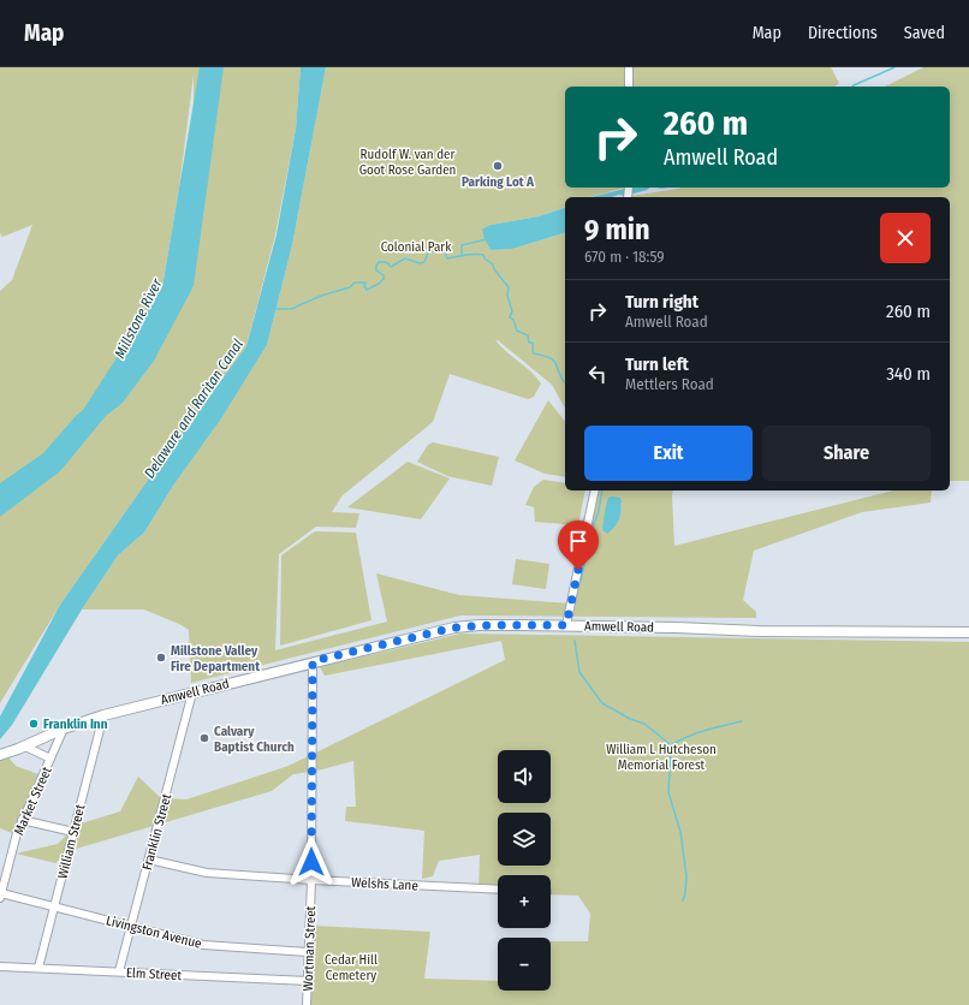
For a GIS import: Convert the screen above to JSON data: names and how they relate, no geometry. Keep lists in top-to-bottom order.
{
  "streets": {
    "main road": ["Amwell Road"],
    "street": [
      "Market Street",
      "Franklin Street",
      "William Street",
      "Welshs Lane",
      "Livingston Avenue",
      "Wortman Street",
      "Elm Street"
    ]
  },
  "crossings": [
    ["Amwell Road", "Market Street"],
    ["Amwell Road", "Franklin Street"],
    ["Amwell Road", "William Street"],
    ["Amwell Road", "Wortman Street"],
    ["Market Street", "Livingston Avenue"],
    ["Franklin Street", "Welshs Lane"],
    ["Franklin Street", "Livingston Avenue"],
    ["Franklin Street", "Elm Street"],
    ["William Street", "Livingston Avenue"],
    ["William Street", "Elm Street"],
    ["Welshs Lane", "Wortman Street"],
    ["Livingston Avenue", "Wortman Street"],
    ["Wortman Street", "Elm Street"]
  ],
  "water": ["Millstone River", "Delaware and Raritan Canal"],
  "parks": [
    "Rudolf W. van der Goot Rose Garden",
    "Colonial Park",
    "William L Hutcheson Memorial Forest",
    "Cedar Hill Cemetery"
  ],
  "places": [
    "Parking Lot A",
    "Millstone Valley Fire Department",
    "Franklin Inn",
    "Calvary Baptist Church"
  ],
  "page": {
    "header": "Map",
    "nav": ["Map", "Directions", "Saved"],
    "turn": ["260 m", "Amwell Road"],
    "heading": ["9 min", "670 m · 18:59"],
    "list": [
      {
        "name": "Turn right",
        "note": "Amwell Road",
        "value": "260 m"
      },
      {
        "name": "Turn left",
        "note": "Mettlers Road",
        "value": "340 m"
      }
    ],
    "buttons": ["Exit", "Share"],
    "map_buttons": ["+", "−"]
  }
}
